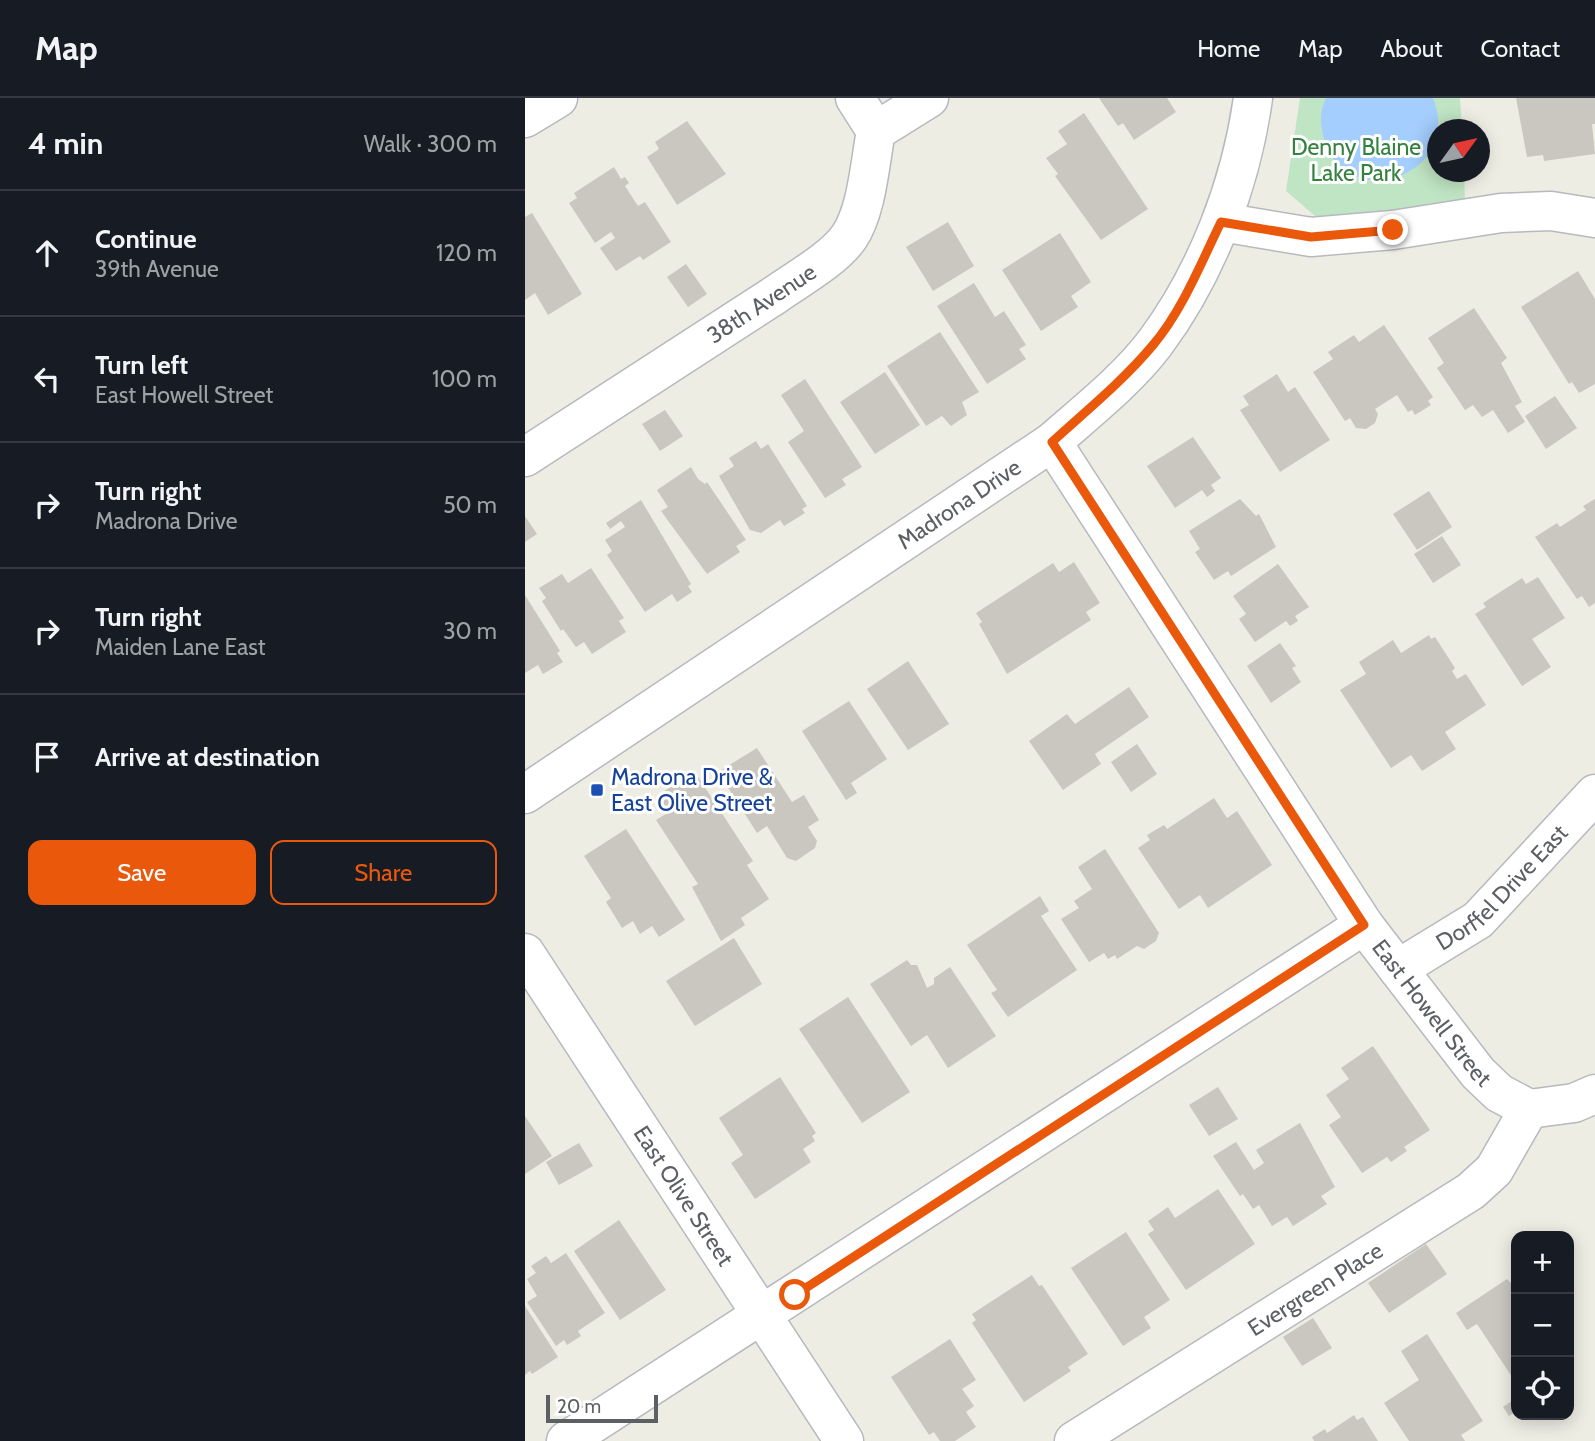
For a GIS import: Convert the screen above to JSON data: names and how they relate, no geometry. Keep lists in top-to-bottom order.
{
  "streets": {
    "street": [
      "38th Avenue",
      "Madrona Drive",
      "Dorffel Drive East",
      "East Howell Street",
      "East Olive Street",
      "Evergreen Place"
    ]
  },
  "crossings": [
    ["Madrona Drive", "East Howell Street"],
    ["Dorffel Drive East", "East Howell Street"],
    ["East Howell Street", "Evergreen Place"]
  ],
  "parks": ["Denny Blaine Lake Park"],
  "places": {
    "transit": ["Madrona Drive & East Olive Street"]
  },
  "scale_bar": "20 m",
  "north": "top right",
  "page": {
    "header": "Map",
    "nav": [
      "Home",
      "Map",
      "About",
      "Contact"
    ],
    "heading": ["4 min", "Walk · 300 m"],
    "list": [
      ["Continue", "39th Avenue", "120 m"],
      ["Turn left", "East Howell Street", "100 m"],
      ["Turn right", "Madrona Drive", "50 m"],
      ["Turn right", "Maiden Lane East", "30 m"],
      "Arrive at destination"
    ],
    "buttons": ["Save", "Share"],
    "map_buttons": ["+", "−"],
    "scale": "20 m"
  }
}
